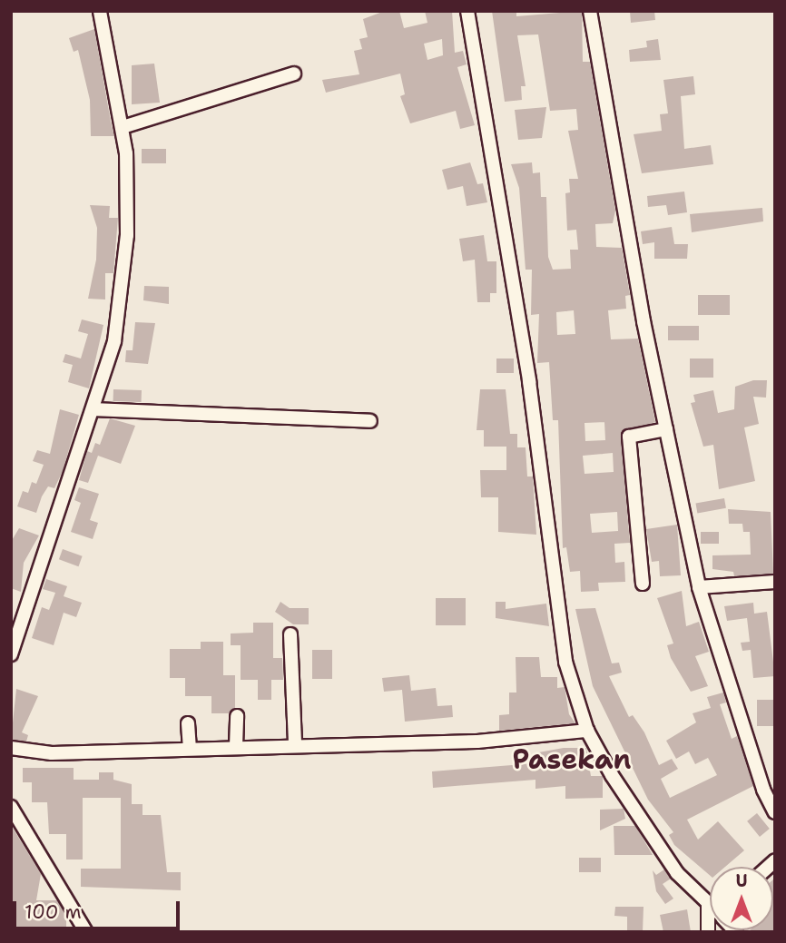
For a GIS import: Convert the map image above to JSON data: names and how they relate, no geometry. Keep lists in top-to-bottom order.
{
  "districts": ["Pasekan"],
  "scale_bar": "100 m",
  "north": "top"
}
